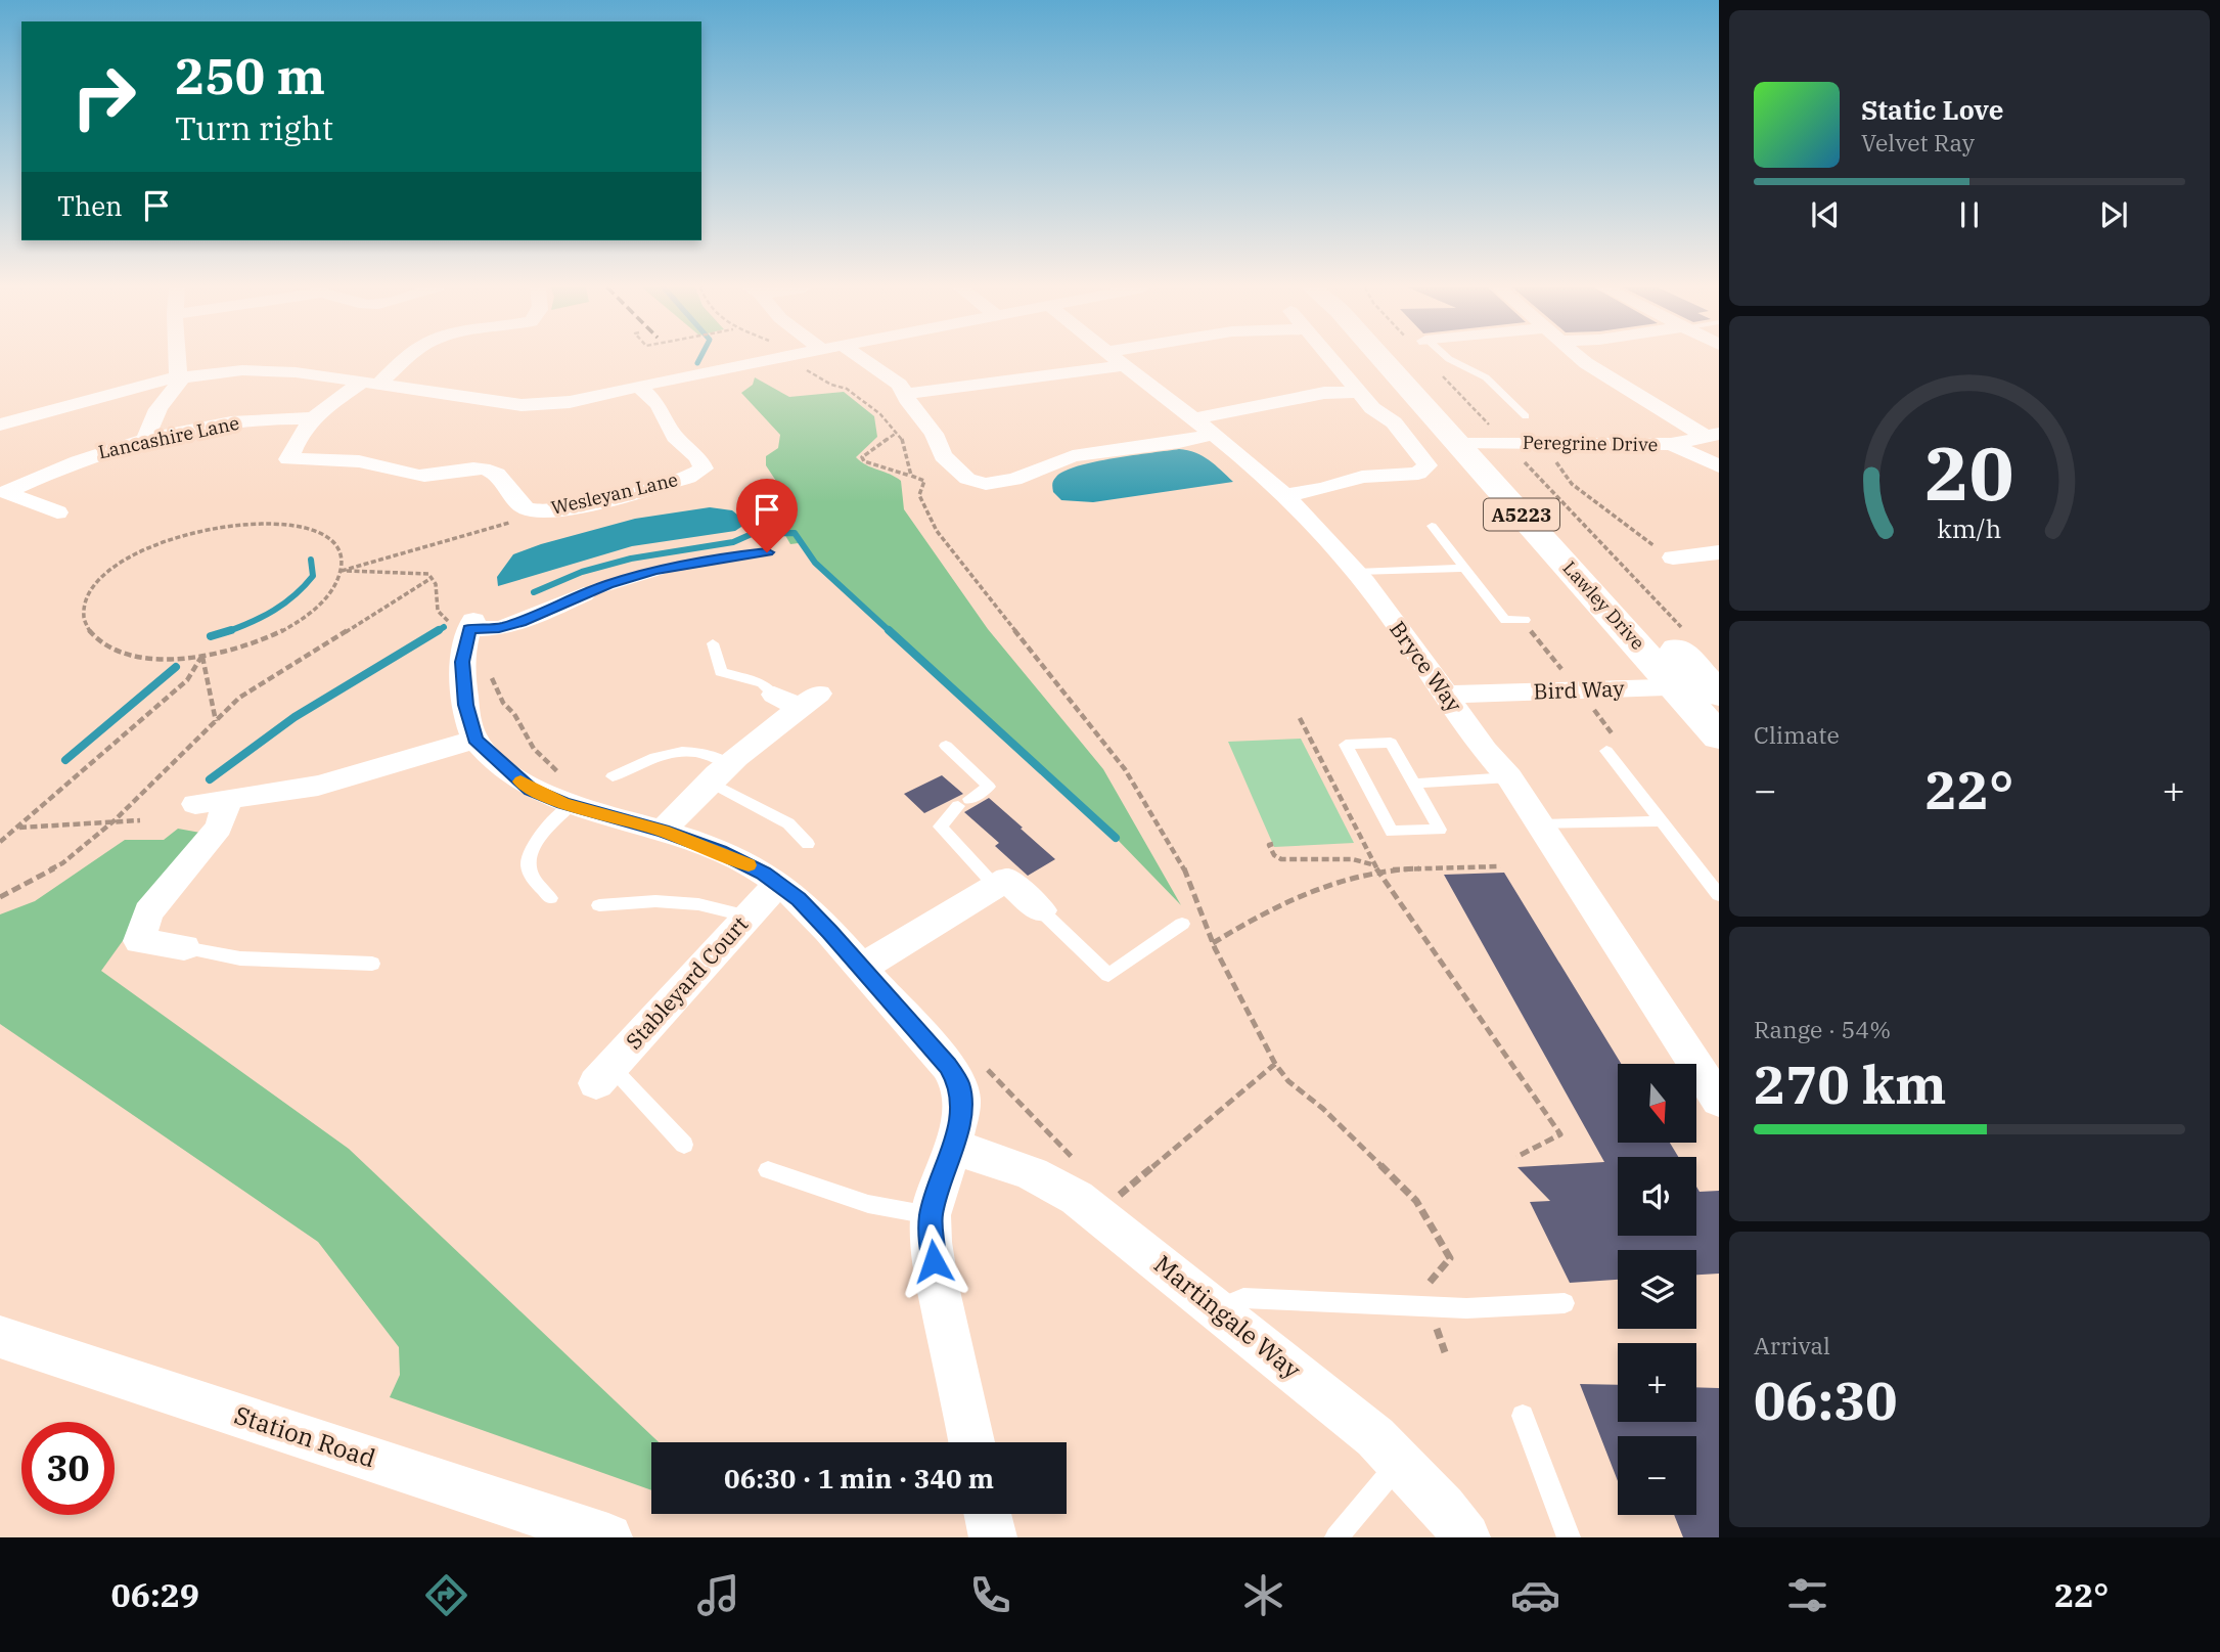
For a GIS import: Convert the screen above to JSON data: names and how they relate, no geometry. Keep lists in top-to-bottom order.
{
  "streets": {
    "main road": ["A5223", "Lawley Drive"],
    "street": [
      "Lancashire Lane",
      "Peregrine Drive",
      "Wesleyan Lane",
      "Bryce Way",
      "Bird Way",
      "Stableyard Court",
      "Martingale Way",
      "Station Road"
    ]
  },
  "crossings": [
    ["Lancashire Lane", "Wesleyan Lane"],
    ["Peregrine Drive", "Lawley Drive"],
    ["Lawley Drive", "Bird Way"],
    ["Bryce Way", "Bird Way"]
  ],
  "north": "bottom",
  "page": {
    "turn": ["250 m", "Turn right"],
    "song": ["Static Love", "Velvet Ray"],
    "then": "Then",
    "tile": [
      "Climate",
      ["Range · 54%", "270 km"],
      ["Arrival", "06:30"]
    ],
    "heat": ["−", "22°", "+"],
    "map_buttons": ["+", "−"],
    "limit": "30",
    "trip": "06:30 · 1 min · 340 m",
    "tabs": ["06:29", "22°"],
    "gauge": ["20", "km/h"]
  }
}
